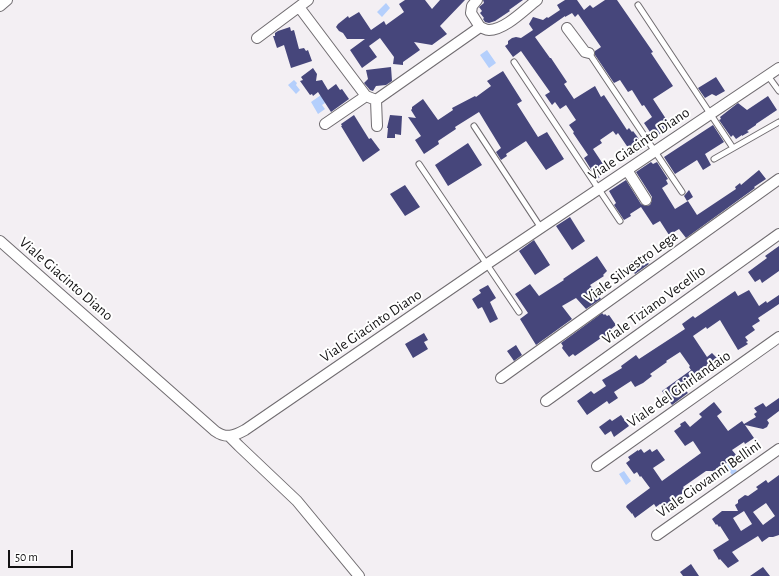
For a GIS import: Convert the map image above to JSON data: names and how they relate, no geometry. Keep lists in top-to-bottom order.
{
  "streets": {
    "street": [
      "Viale Giacinto Diano",
      "Viale Silvestro Lega",
      "Viale Tiziano Vecellio",
      "Viale del Ghirlandaio",
      "Viale Giovanni Bellini"
    ]
  },
  "scale_bar": "50 m"
}
